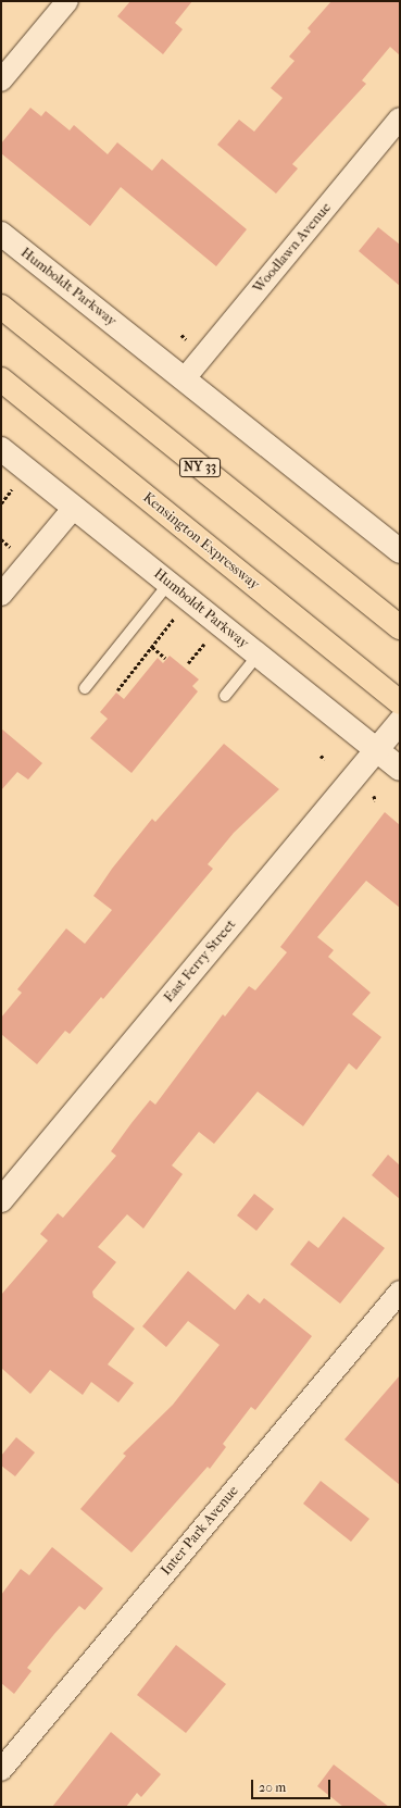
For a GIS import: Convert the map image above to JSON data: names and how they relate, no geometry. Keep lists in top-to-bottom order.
{
  "streets": {
    "highway": ["NY 33", "Kensington Expressway"],
    "street": [
      "Woodlawn Avenue",
      "Humboldt Parkway",
      "East Ferry Street",
      "Inter Park Avenue"
    ]
  },
  "crossings": [
    ["Woodlawn Avenue", "Humboldt Parkway"],
    ["Humboldt Parkway", "East Ferry Street"]
  ],
  "scale_bar": "20 m"
}
